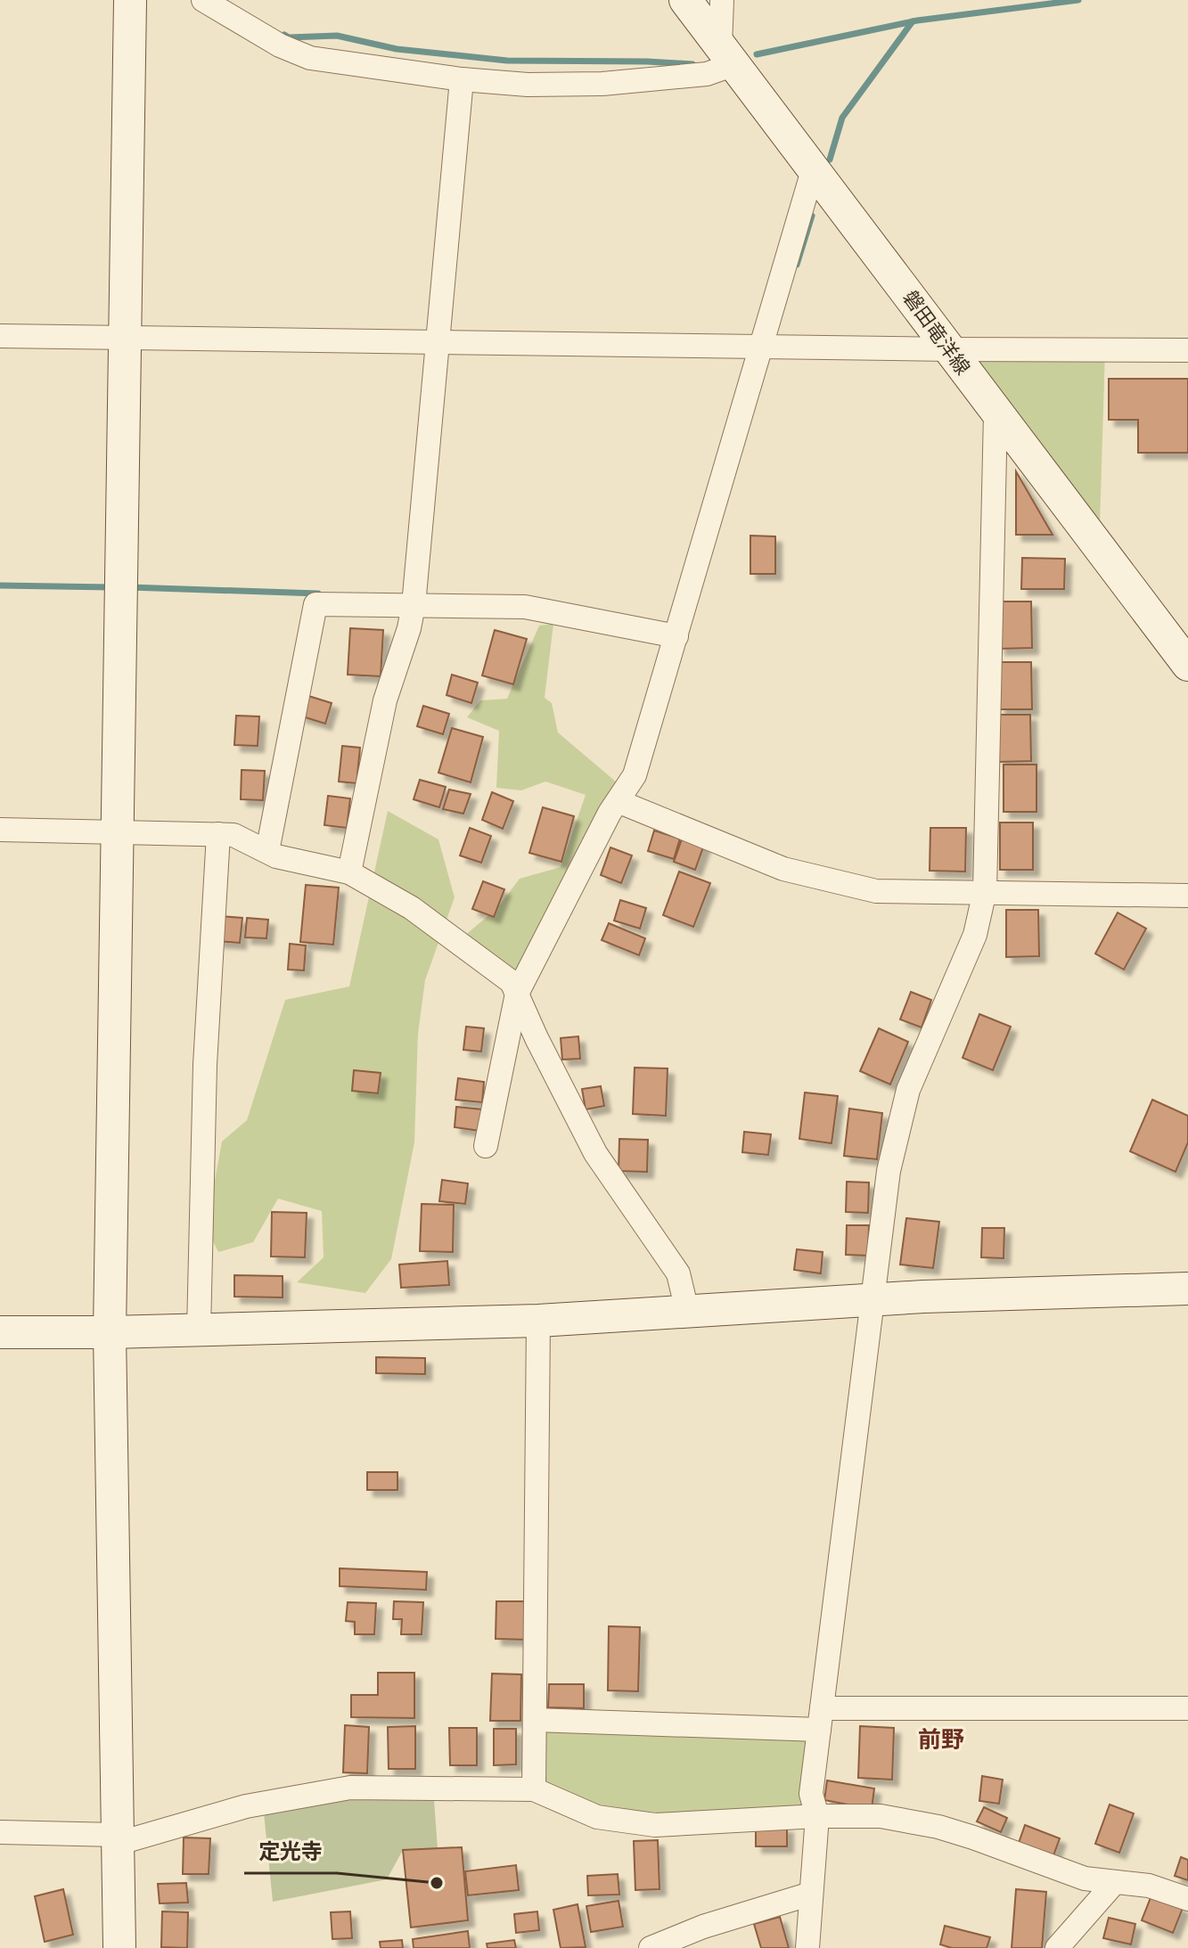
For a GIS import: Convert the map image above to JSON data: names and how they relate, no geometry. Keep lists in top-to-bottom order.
{
  "streets": {
    "street": ["磐田竜洋線"]
  },
  "districts": ["前野"],
  "places": ["定光寺"]
}
